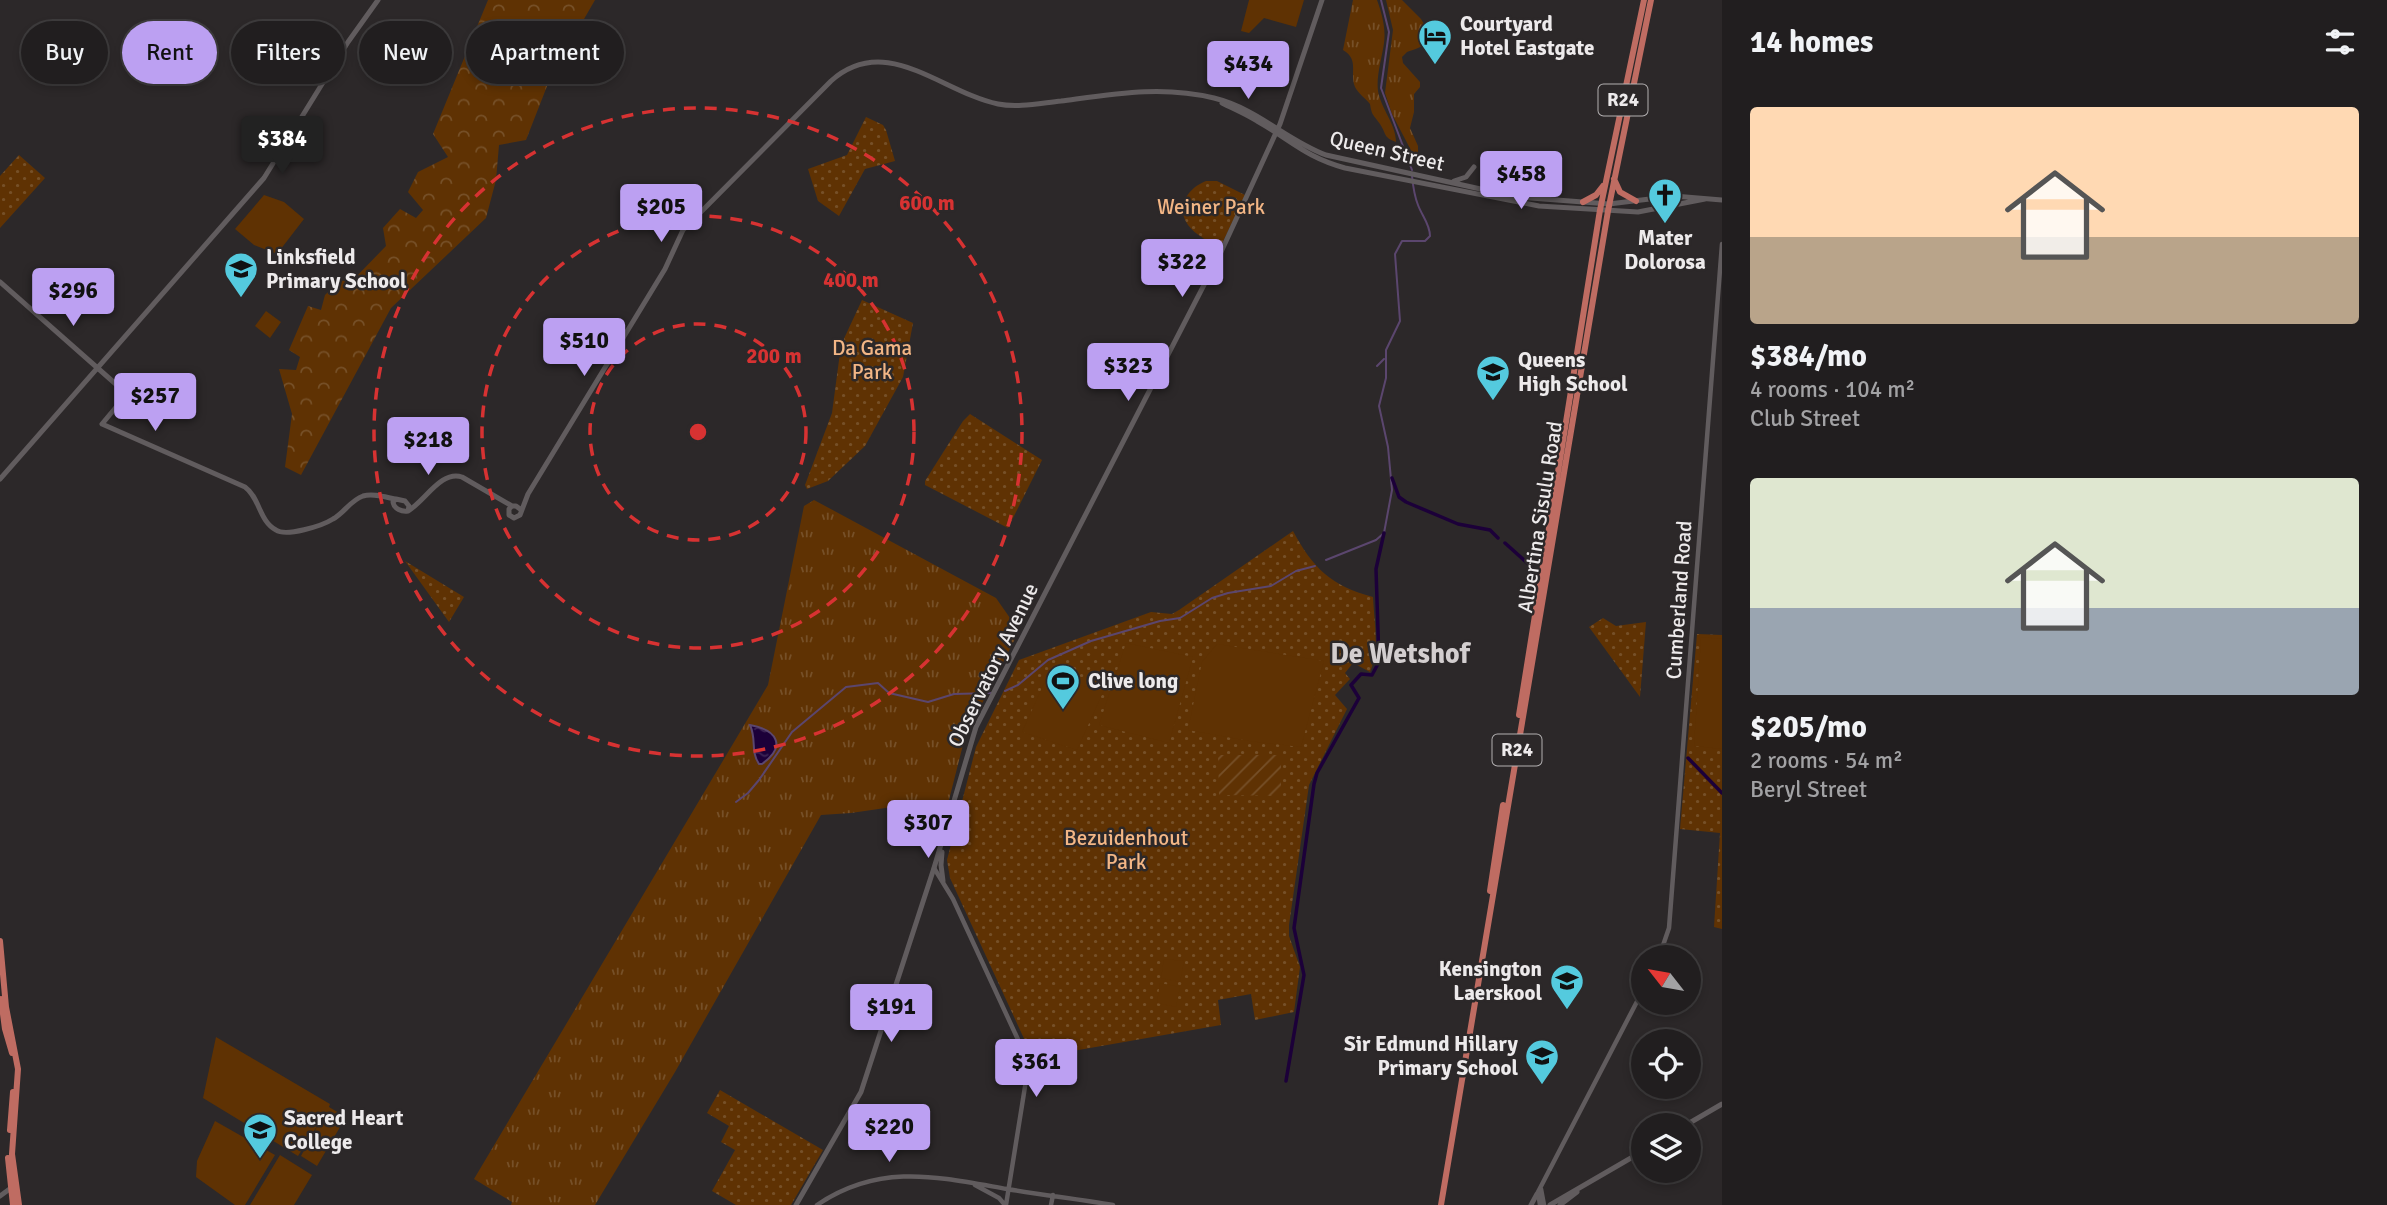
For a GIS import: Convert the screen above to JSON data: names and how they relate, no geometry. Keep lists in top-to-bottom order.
{
  "streets": {
    "main road": [
      "R24",
      "Queen Street",
      "Albertina Sisulu Road",
      "Observatory Avenue"
    ],
    "street": ["Cumberland Road"]
  },
  "crossings": [
    ["Queen Street", "Albertina Sisulu Road"],
    ["Queen Street", "Observatory Avenue"]
  ],
  "districts": ["De Wetshof"],
  "parks": ["Weiner Park", "Da Gama Park", "Bezuidenhout Park"],
  "places": {
    "hotel": ["Courtyard Hotel Eastgate"],
    "church": ["Mater Dolorosa"],
    "school or university": [
      "Linksfield Primary School",
      "Queens High School",
      "Kensington Laerskool",
      "Sir Edmund Hillary Primary School",
      "Sacred Heart College"
    ],
    "sports": ["Clive long"]
  },
  "north": "top left",
  "page": {
    "heading": "14 homes",
    "chip": [
      "Buy",
      "Rent",
      "Filters",
      "New",
      "Apartment"
    ],
    "price": [
      "$434",
      "$384",
      "$458",
      "$205",
      "$322",
      "$296",
      "$510",
      "$323",
      "$257",
      "$218",
      "$307",
      "$191",
      "$361",
      "$220"
    ],
    "list": [
      {
        "name": "$384/mo",
        "note": "4 rooms · 104 m² · Club Street"
      },
      {
        "name": "$205/mo",
        "note": "2 rooms · 54 m² · Beryl Street"
      }
    ]
  },
  "rings": ["600 m", "400 m", "200 m"]
}
